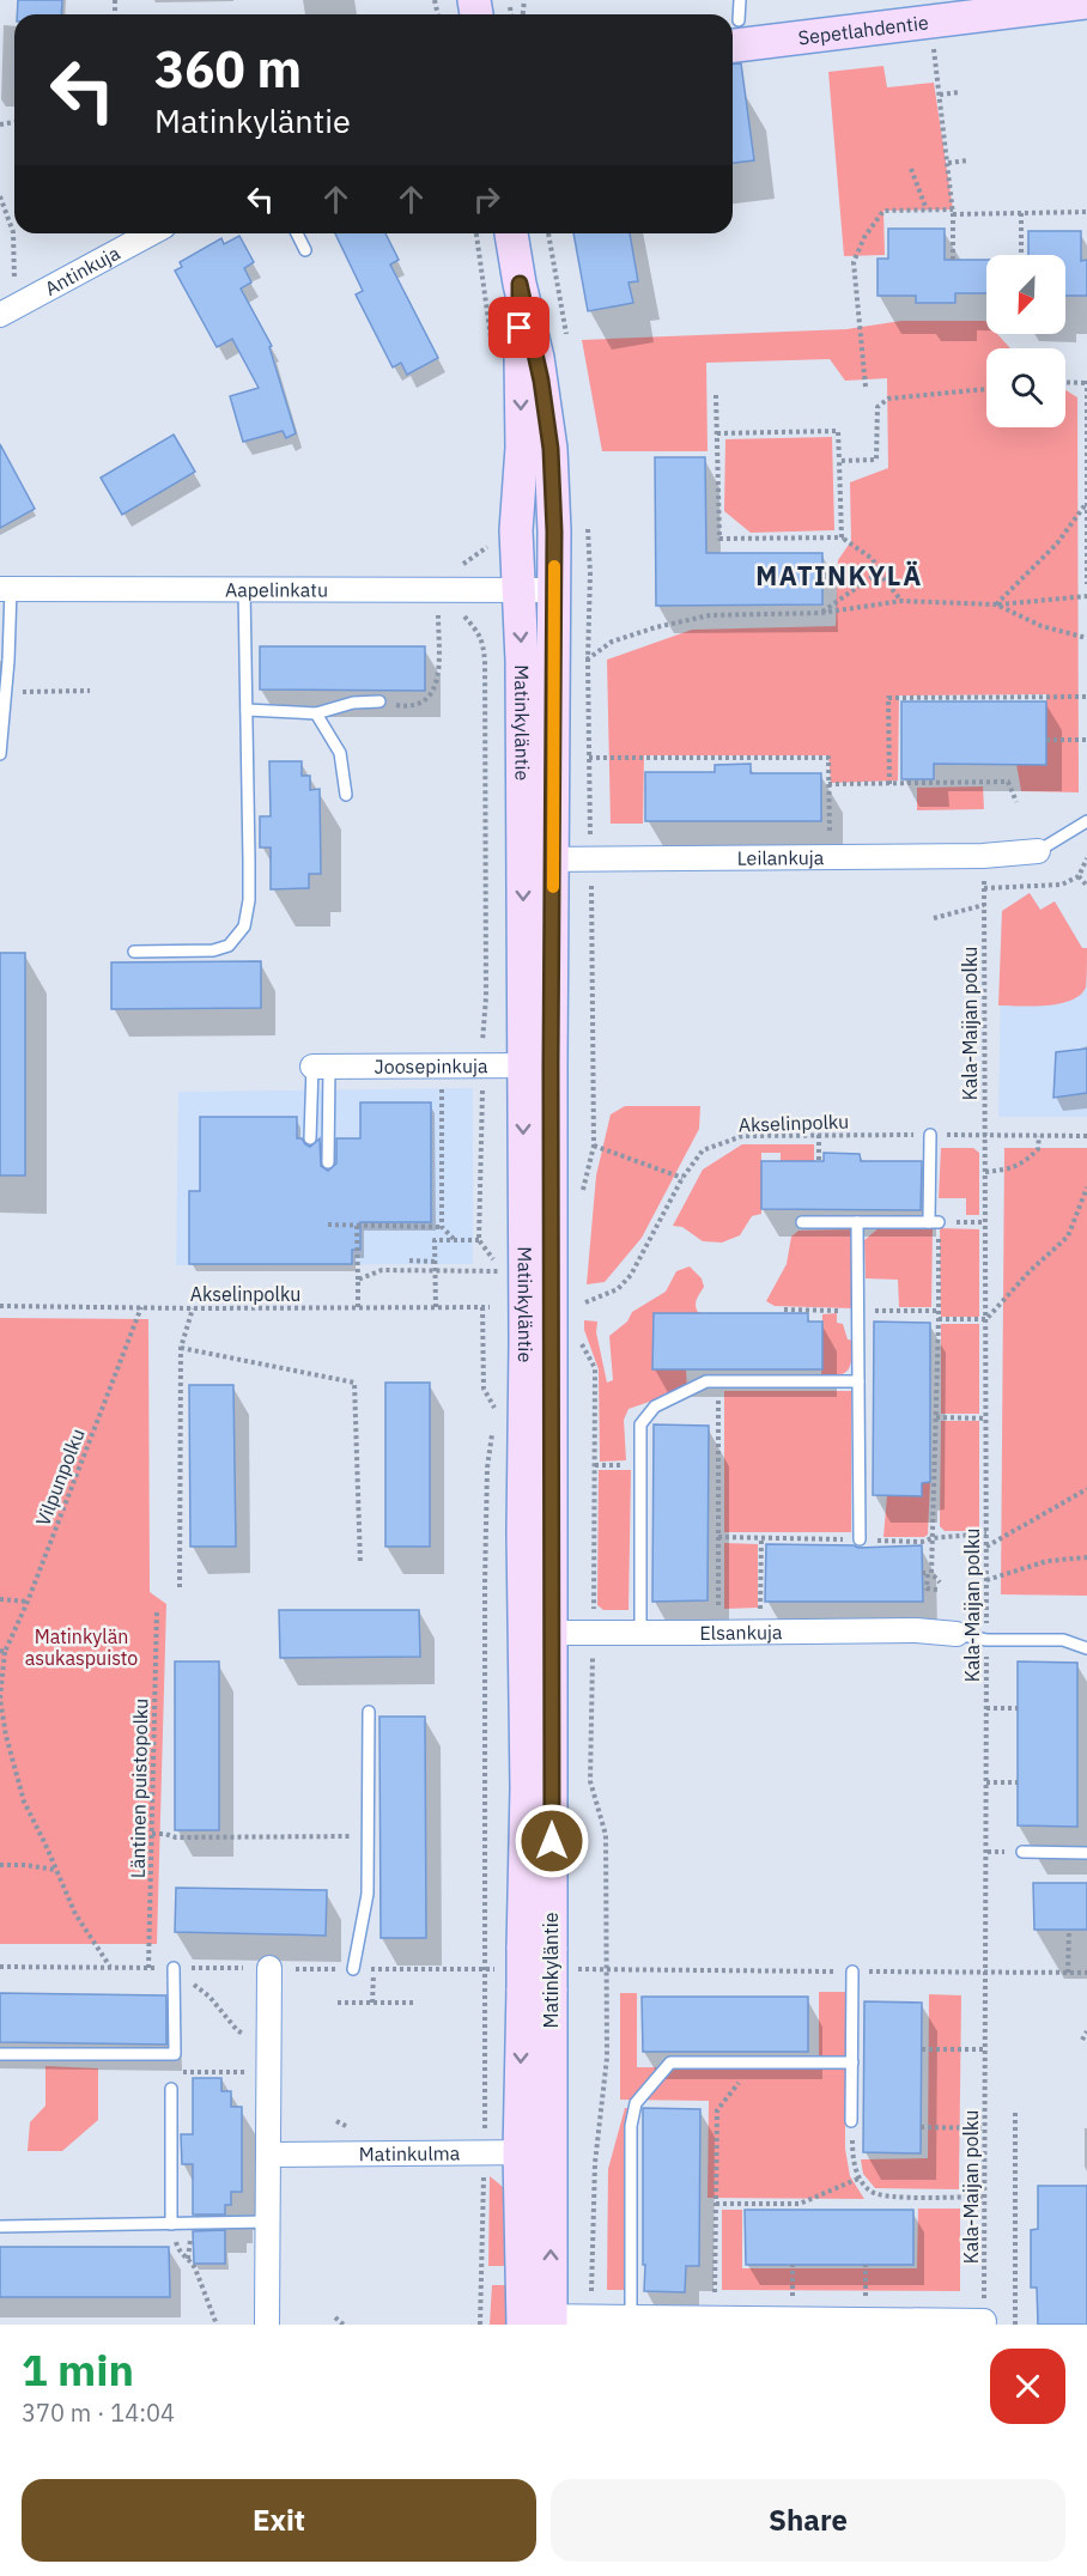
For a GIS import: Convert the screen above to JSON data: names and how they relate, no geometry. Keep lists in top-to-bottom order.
{
  "streets": {
    "main road": ["Sepetlahdentie", "Matinkyläntie"],
    "street": [
      "Antinkuja",
      "Aapelinkatu",
      "Leilankuja",
      "Joosepinkuja",
      "Elsankuja",
      "Matinkulma"
    ],
    "path": [
      "Kala-Maijan polku",
      "Akselinpolku",
      "Vilpunpolku",
      "Läntinen puistopolku"
    ]
  },
  "crossings": [
    ["Aapelinkatu", "Matinkyläntie"],
    ["Matinkyläntie", "Leilankuja"],
    ["Matinkyläntie", "Joosepinkuja"],
    ["Matinkyläntie", "Elsankuja"],
    ["Matinkyläntie", "Matinkulma"],
    ["Leilankuja", "Kala-Maijan polku"],
    ["Kala-Maijan polku", "Akselinpolku"],
    ["Akselinpolku", "Vilpunpolku"]
  ],
  "districts": ["MATINKYLÄ"],
  "parks": ["Matinkylän asukaspuisto"],
  "north": "bottom left",
  "page": {
    "turn": ["360 m", "Matinkyläntie"],
    "heading": ["1 min", "370 m · 14:04"],
    "buttons": ["Exit", "Share"]
  }
}
